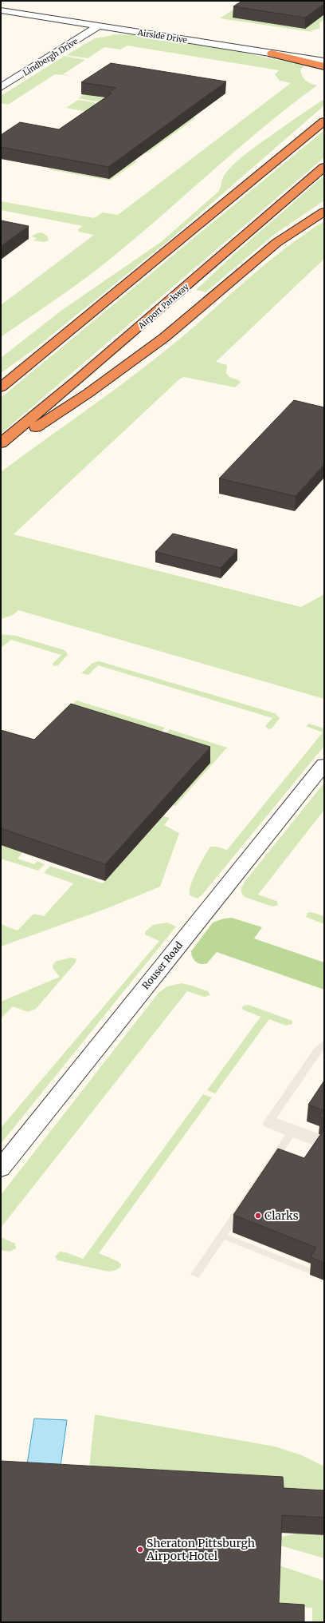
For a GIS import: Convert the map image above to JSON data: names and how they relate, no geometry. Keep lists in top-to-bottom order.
{
  "streets": {
    "highway": ["Airport Parkway"],
    "street": ["Airside Drive", "Lindbergh Drive", "Rouser Road"]
  },
  "crossings": [
    ["Airside Drive", "Lindbergh Drive"]
  ],
  "places": ["Clarks", "Sheraton Pittsburgh Airport Hotel"]
}
